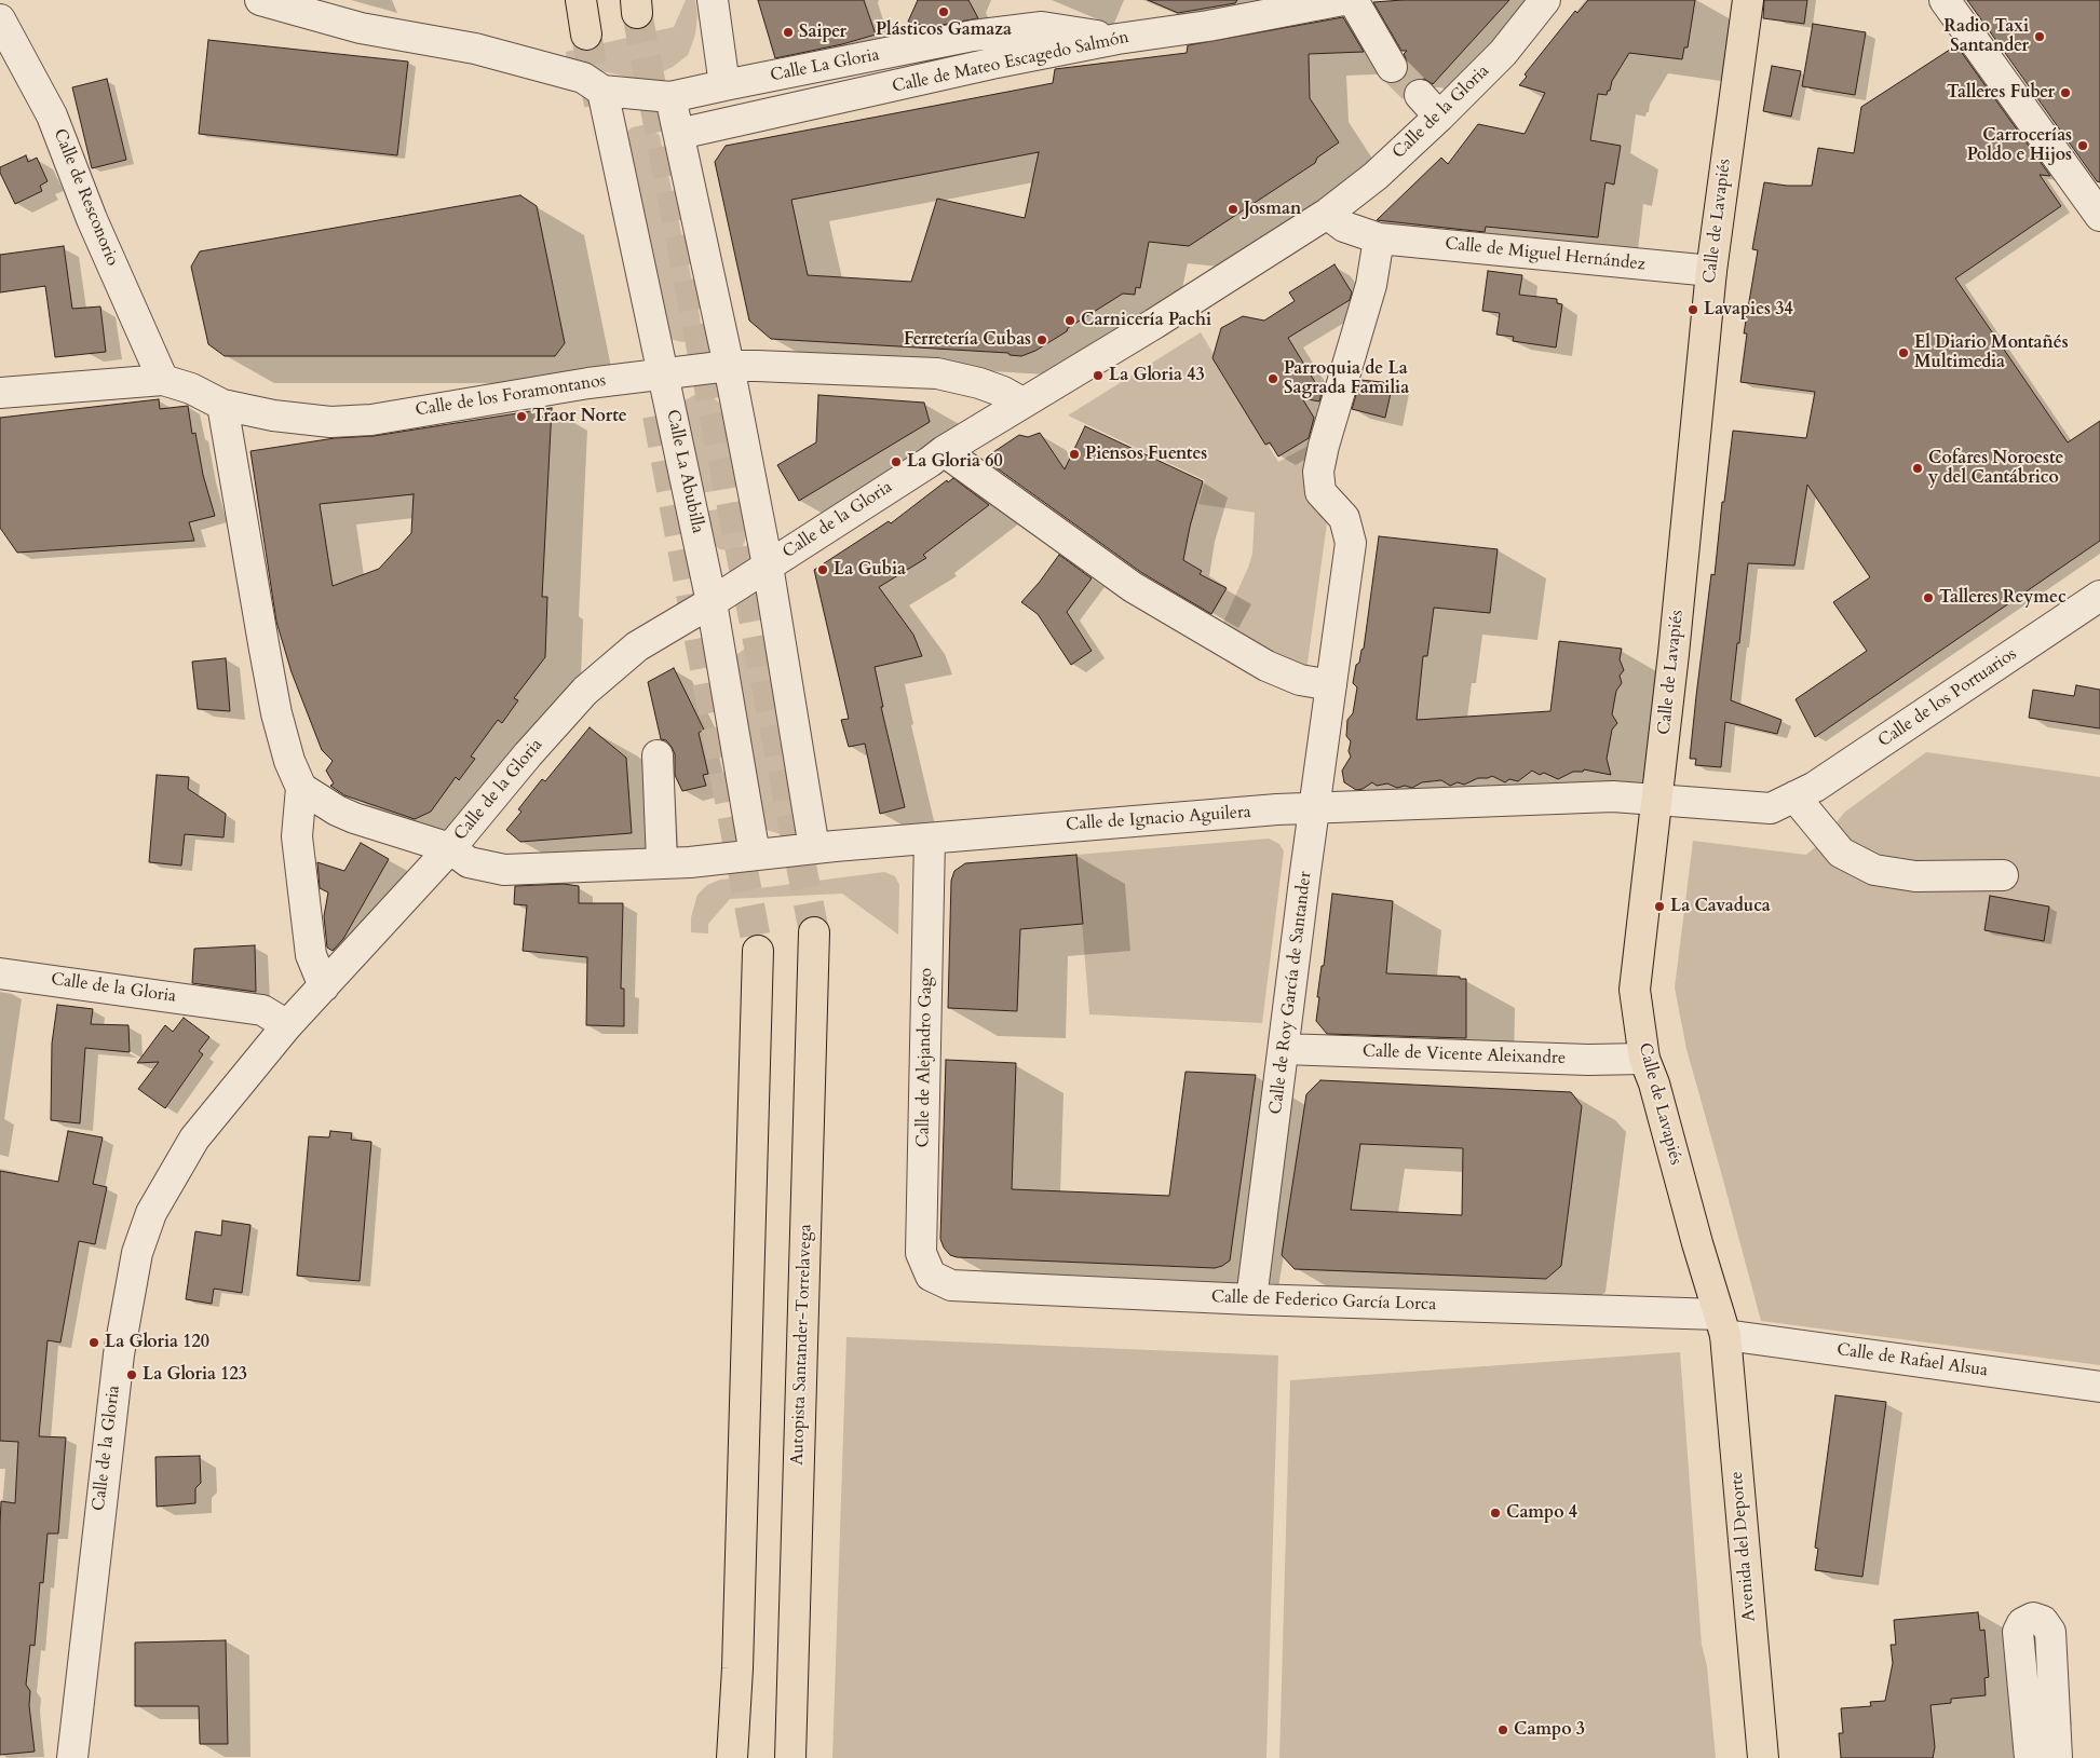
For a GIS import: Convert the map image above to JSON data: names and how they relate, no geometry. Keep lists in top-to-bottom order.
{
  "streets": {
    "main road": ["Calle de Lavapiés", "Autopista Santander-Torrelavega", "Avenida del Deporte"],
    "street": [
      "Calle de Mateo Escagedo Salmón",
      "Calle La Gloria",
      "Calle de la Gloria",
      "Calle de Resconorio",
      "Calle de Miguel Hernández",
      "Calle de los Foramontanos",
      "Calle La Abubilla",
      "Calle de los Portuarios",
      "Calle de Ignacio Aguilera",
      "Calle de Roy García de Santander",
      "Calle de Vicente Aleixandre",
      "Calle de Alejandro Gago",
      "Calle de Federico García Lorca",
      "Calle de Rafael Alsua"
    ]
  },
  "crossings": [
    ["Calle de Mateo Escagedo Salmón", "Calle La Gloria"],
    ["Calle de la Gloria", "Calle de los Foramontanos"],
    ["Calle de la Gloria", "Calle La Abubilla"],
    ["Calle de la Gloria", "Calle de Ignacio Aguilera"],
    ["Calle de Resconorio", "Calle de los Foramontanos"],
    ["Calle de Lavapiés", "Calle de Miguel Hernández"],
    ["Calle de Lavapiés", "Calle de los Portuarios"],
    ["Calle de Lavapiés", "Calle de Ignacio Aguilera"],
    ["Calle de Lavapiés", "Calle de Vicente Aleixandre"],
    ["Calle de Lavapiés", "Calle de Federico García Lorca"],
    ["Calle de Lavapiés", "Calle de Rafael Alsua"],
    ["Calle de Lavapiés", "Avenida del Deporte"],
    ["Calle de Miguel Hernández", "Calle de Roy García de Santander"],
    ["Calle de los Foramontanos", "Calle La Abubilla"],
    ["Calle La Abubilla", "Calle de Ignacio Aguilera"],
    ["Calle de los Portuarios", "Calle de Ignacio Aguilera"],
    ["Calle de Ignacio Aguilera", "Calle de Roy García de Santander"],
    ["Calle de Ignacio Aguilera", "Calle de Alejandro Gago"],
    ["Calle de Roy García de Santander", "Calle de Vicente Aleixandre"],
    ["Calle de Roy García de Santander", "Calle de Federico García Lorca"],
    ["Calle de Alejandro Gago", "Calle de Federico García Lorca"],
    ["Calle de Federico García Lorca", "Calle de Rafael Alsua"],
    ["Calle de Federico García Lorca", "Avenida del Deporte"],
    ["Calle de Rafael Alsua", "Avenida del Deporte"]
  ],
  "places": [
    "Plásticos Gamaza",
    "Saiper",
    "Radio Taxi Santander",
    "Talleres Fuber",
    "Carrocerías Poldo e Hijos",
    "Josman",
    "Lavapies 34",
    "Carnicería Pachi",
    "Ferretería Cubas",
    "El Diario Montañés Multimedia",
    "La Gloria 43",
    "Parroquia de La Sagrada Familia",
    "Traor Norte",
    "Piensos Fuentes",
    "La Gloria 60",
    "Cofares Noroeste y del Cantábrico",
    "La Gubia",
    "Talleres Reymec",
    "La Cavaduca",
    "La Gloria 120",
    "La Gloria 123",
    "Campo 4",
    "Campo 3"
  ]
}
